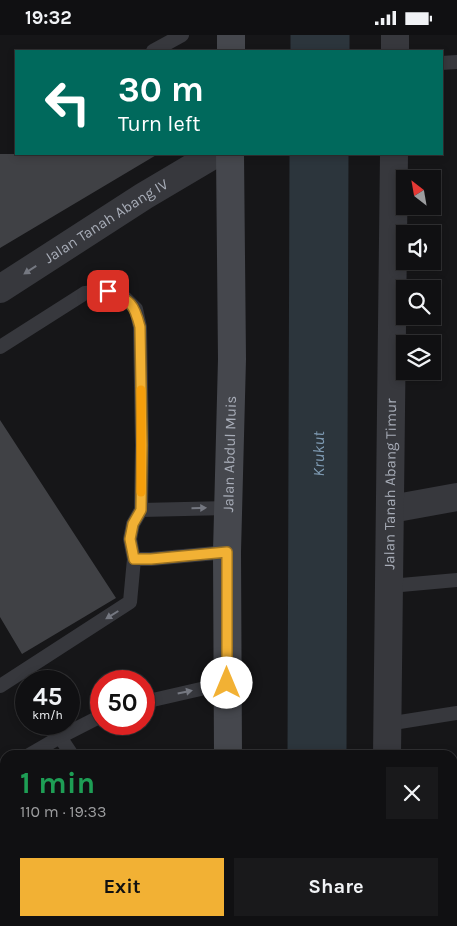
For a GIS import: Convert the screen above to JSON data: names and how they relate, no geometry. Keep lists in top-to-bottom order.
{
  "streets": {
    "main road": ["Jalan Abdul Muis"],
    "street": ["Jalan Tanah Abang IV", "Jalan Tanah Abang Timur"]
  },
  "one_way": ["Jalan Tanah Abang IV"],
  "water": ["Krukut"],
  "north": "top left",
  "page": {
    "status": "19:32",
    "turn": ["30 m", "Turn left"],
    "speed": "45 km/h",
    "limit": "50",
    "heading": ["1 min", "110 m · 19:33"],
    "buttons": ["Exit", "Share"]
  }
}
